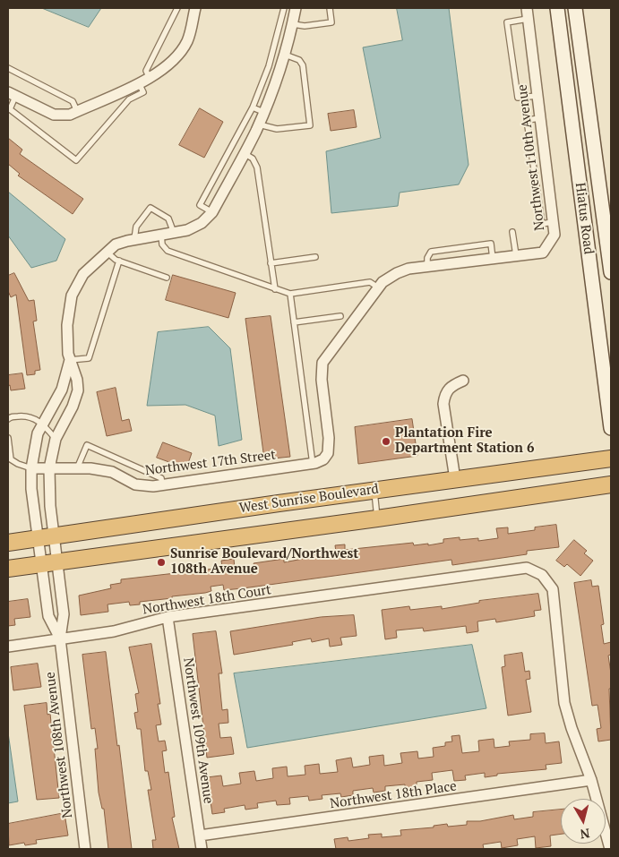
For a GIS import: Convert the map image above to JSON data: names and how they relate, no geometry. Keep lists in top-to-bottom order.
{
  "streets": {
    "highway": ["West Sunrise Boulevard"],
    "main road": ["Hiatus Road"],
    "street": [
      "Northwest 110th Avenue",
      "Northwest 17th Street",
      "Northwest 18th Court",
      "Northwest 109th Avenue",
      "Northwest 108th Avenue",
      "Northwest 18th Place"
    ]
  },
  "crossings": [
    ["Northwest 110th Avenue", "Northwest 17th Street"],
    ["Northwest 17th Street", "Northwest 108th Avenue"],
    ["West Sunrise Boulevard", "Northwest 108th Avenue"],
    ["Northwest 18th Court", "Northwest 109th Avenue"],
    ["Northwest 18th Court", "Northwest 108th Avenue"],
    ["Northwest 18th Court", "Northwest 18th Place"],
    ["Northwest 109th Avenue", "Northwest 18th Place"]
  ],
  "places": ["Plantation Fire Department Station 6", "Sunrise Boulevard/Northwest 108th Avenue"],
  "north": "bottom"
}
